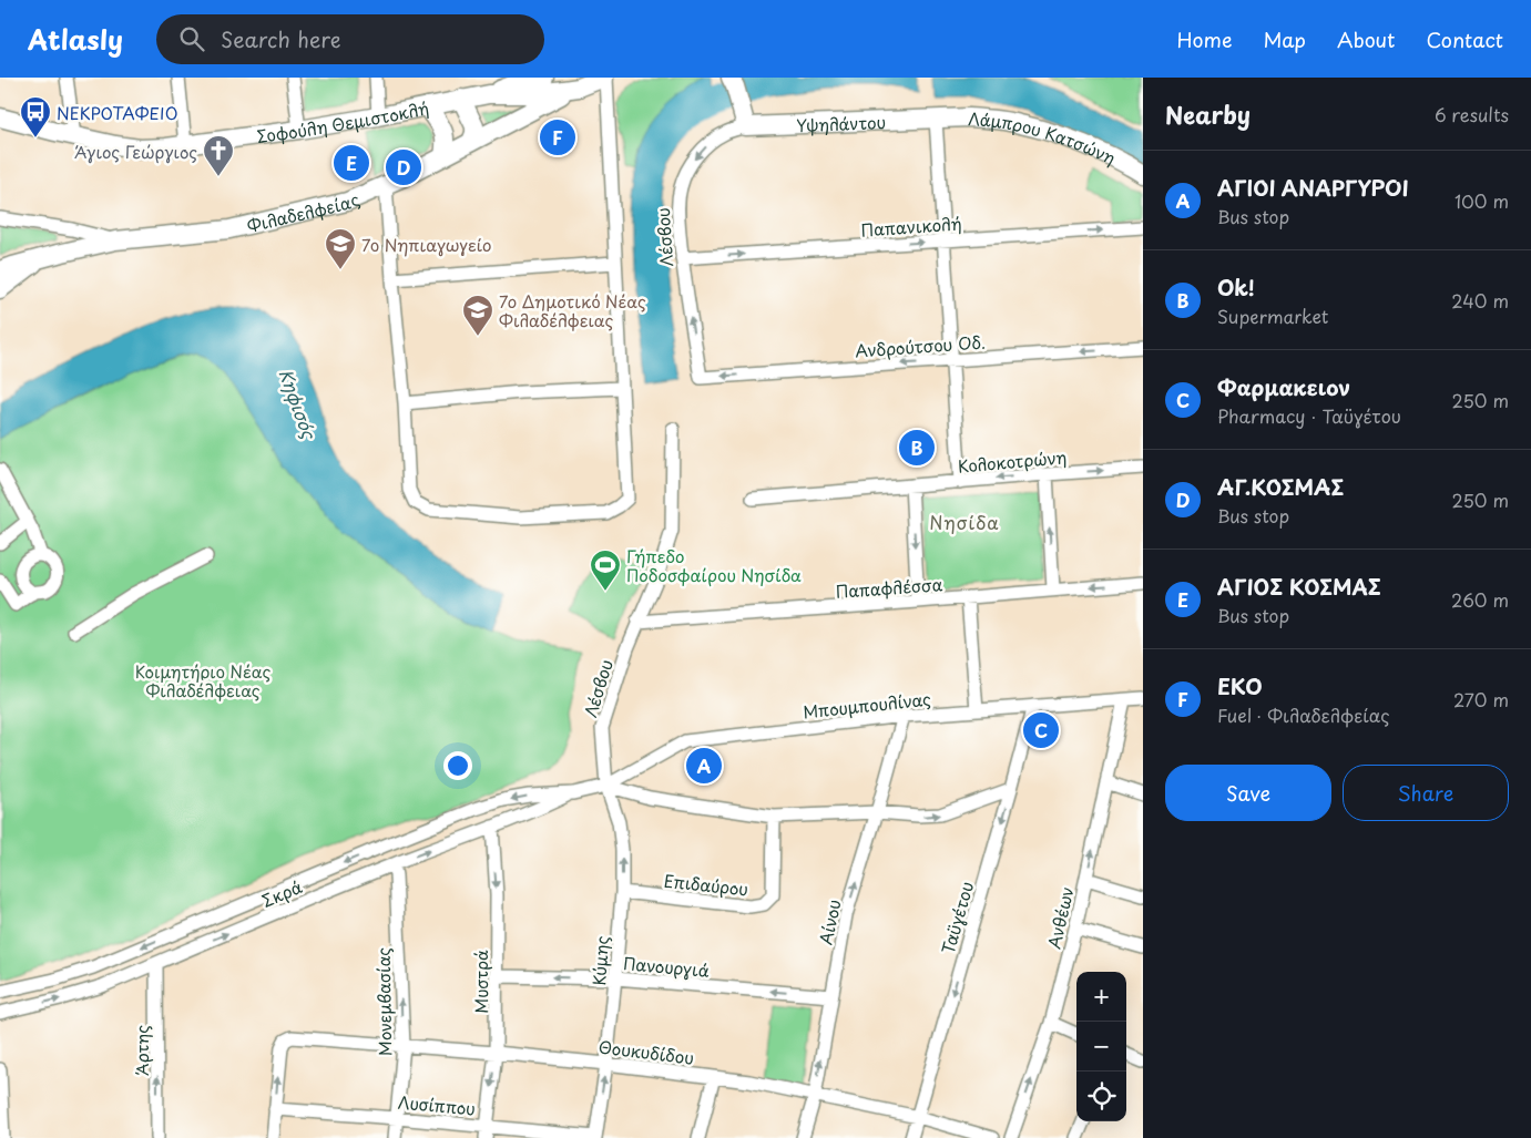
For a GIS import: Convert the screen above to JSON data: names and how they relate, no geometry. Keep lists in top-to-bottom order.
{
  "streets": {
    "main road": [
      "Σοφούλη Θεμιστοκλή",
      "Υψηλάντου",
      "Λάμπρου Κατσώνη",
      "Φιλαδελφείας"
    ],
    "street": [
      "Παπανικολή",
      "Λέσβου",
      "Ανδρούτσου Οδ.",
      "Κολοκοτρώνη",
      "Παπαφλέσσα",
      "Μπουμπουλίνας",
      "Επιδαύρου",
      "Σκρά",
      "Ταϋγέτου",
      "Ανθέων",
      "Αίνου",
      "Κύμης",
      "Πανουργιά",
      "Μυστρά",
      "Μονεμβασίας",
      "Άρτης",
      "Θουκυδίδου",
      "Λυσίππου"
    ]
  },
  "crossings": [
    ["Σοφούλη Θεμιστοκλή", "Φιλαδελφείας"],
    ["Υψηλάντου", "Λάμπρου Κατσώνη"],
    ["Υψηλάντου", "Λέσβου"],
    ["Παπανικολή", "Λέσβου"],
    ["Λέσβου", "Ανδρούτσου Οδ."],
    ["Λέσβου", "Παπαφλέσσα"],
    ["Λέσβου", "Μπουμπουλίνας"],
    ["Λέσβου", "Σκρά"],
    ["Λέσβου", "Κύμης"],
    ["Μπουμπουλίνας", "Σκρά"],
    ["Μπουμπουλίνας", "Ταϋγέτου"],
    ["Μπουμπουλίνας", "Ανθέων"],
    ["Μπουμπουλίνας", "Αίνου"],
    ["Μπουμπουλίνας", "Κύμης"],
    ["Επιδαύρου", "Κύμης"],
    ["Σκρά", "Κύμης"],
    ["Σκρά", "Μυστρά"],
    ["Σκρά", "Μονεμβασίας"],
    ["Σκρά", "Άρτης"],
    ["Ταϋγέτου", "Θουκυδίδου"],
    ["Αίνου", "Πανουργιά"],
    ["Αίνου", "Θουκυδίδου"],
    ["Κύμης", "Πανουργιά"],
    ["Κύμης", "Θουκυδίδου"],
    ["Κύμης", "Λυσίππου"],
    ["Πανουργιά", "Μυστρά"],
    ["Μυστρά", "Θουκυδίδου"],
    ["Μυστρά", "Λυσίππου"],
    ["Μονεμβασίας", "Θουκυδίδου"],
    ["Μονεμβασίας", "Λυσίππου"],
    ["Θουκυδίδου", "Λυσίππου"]
  ],
  "one_way": [
    "Παπανικολή",
    "Ανδρούτσου Οδ.",
    "Ταϋγέτου",
    "Ανθέων",
    "Αίνου",
    "Πανουργιά",
    "Μυστρά",
    "Μονεμβασίας",
    "Άρτης"
  ],
  "districts": ["Νησίδα"],
  "water": ["Κηφισός"],
  "parks": ["Κοιμητήριο Νέας Φιλαδέλφειας"],
  "places": {
    "bus stop": ["ΝΕΚΡΟΤΑΦΕΙΟ"],
    "church": ["Άγιος Γεώργιος"],
    "school or university": ["7ο Νηπιαγωγείο", "7ο Δημοτικό Νέας Φιλαδέλφειας"],
    "sports": ["Γήπεδο Ποδοσφαίρου Νησίδα"]
  },
  "page": {
    "header": "Atlasly",
    "search": "Search here",
    "nav": [
      "Home",
      "Map",
      "About",
      "Contact"
    ],
    "heading": ["Nearby", "6 results"],
    "pins": [
      "F",
      "E",
      "D",
      "B",
      "C",
      "A"
    ],
    "list": [
      {
        "mark": "A",
        "name": "ΑΓΙΟΙ ΑΝΑΡΓΥΡΟΙ",
        "note": "Bus stop",
        "value": "100 m"
      },
      {
        "mark": "B",
        "name": "Ok!",
        "note": "Supermarket",
        "value": "240 m"
      },
      {
        "mark": "C",
        "name": "Φαρμακειον",
        "note": "Pharmacy · Ταϋγέτου",
        "value": "250 m"
      },
      {
        "mark": "D",
        "name": "ΑΓ.ΚΟΣΜΑΣ",
        "note": "Bus stop",
        "value": "250 m"
      },
      {
        "mark": "E",
        "name": "ΑΓΙΟΣ ΚΟΣΜΑΣ",
        "note": "Bus stop",
        "value": "260 m"
      },
      {
        "mark": "F",
        "name": "EKO",
        "note": "Fuel · Φιλαδελφείας",
        "value": "270 m"
      }
    ],
    "buttons": ["Save", "Share"],
    "map_buttons": ["+", "−"]
  }
}
